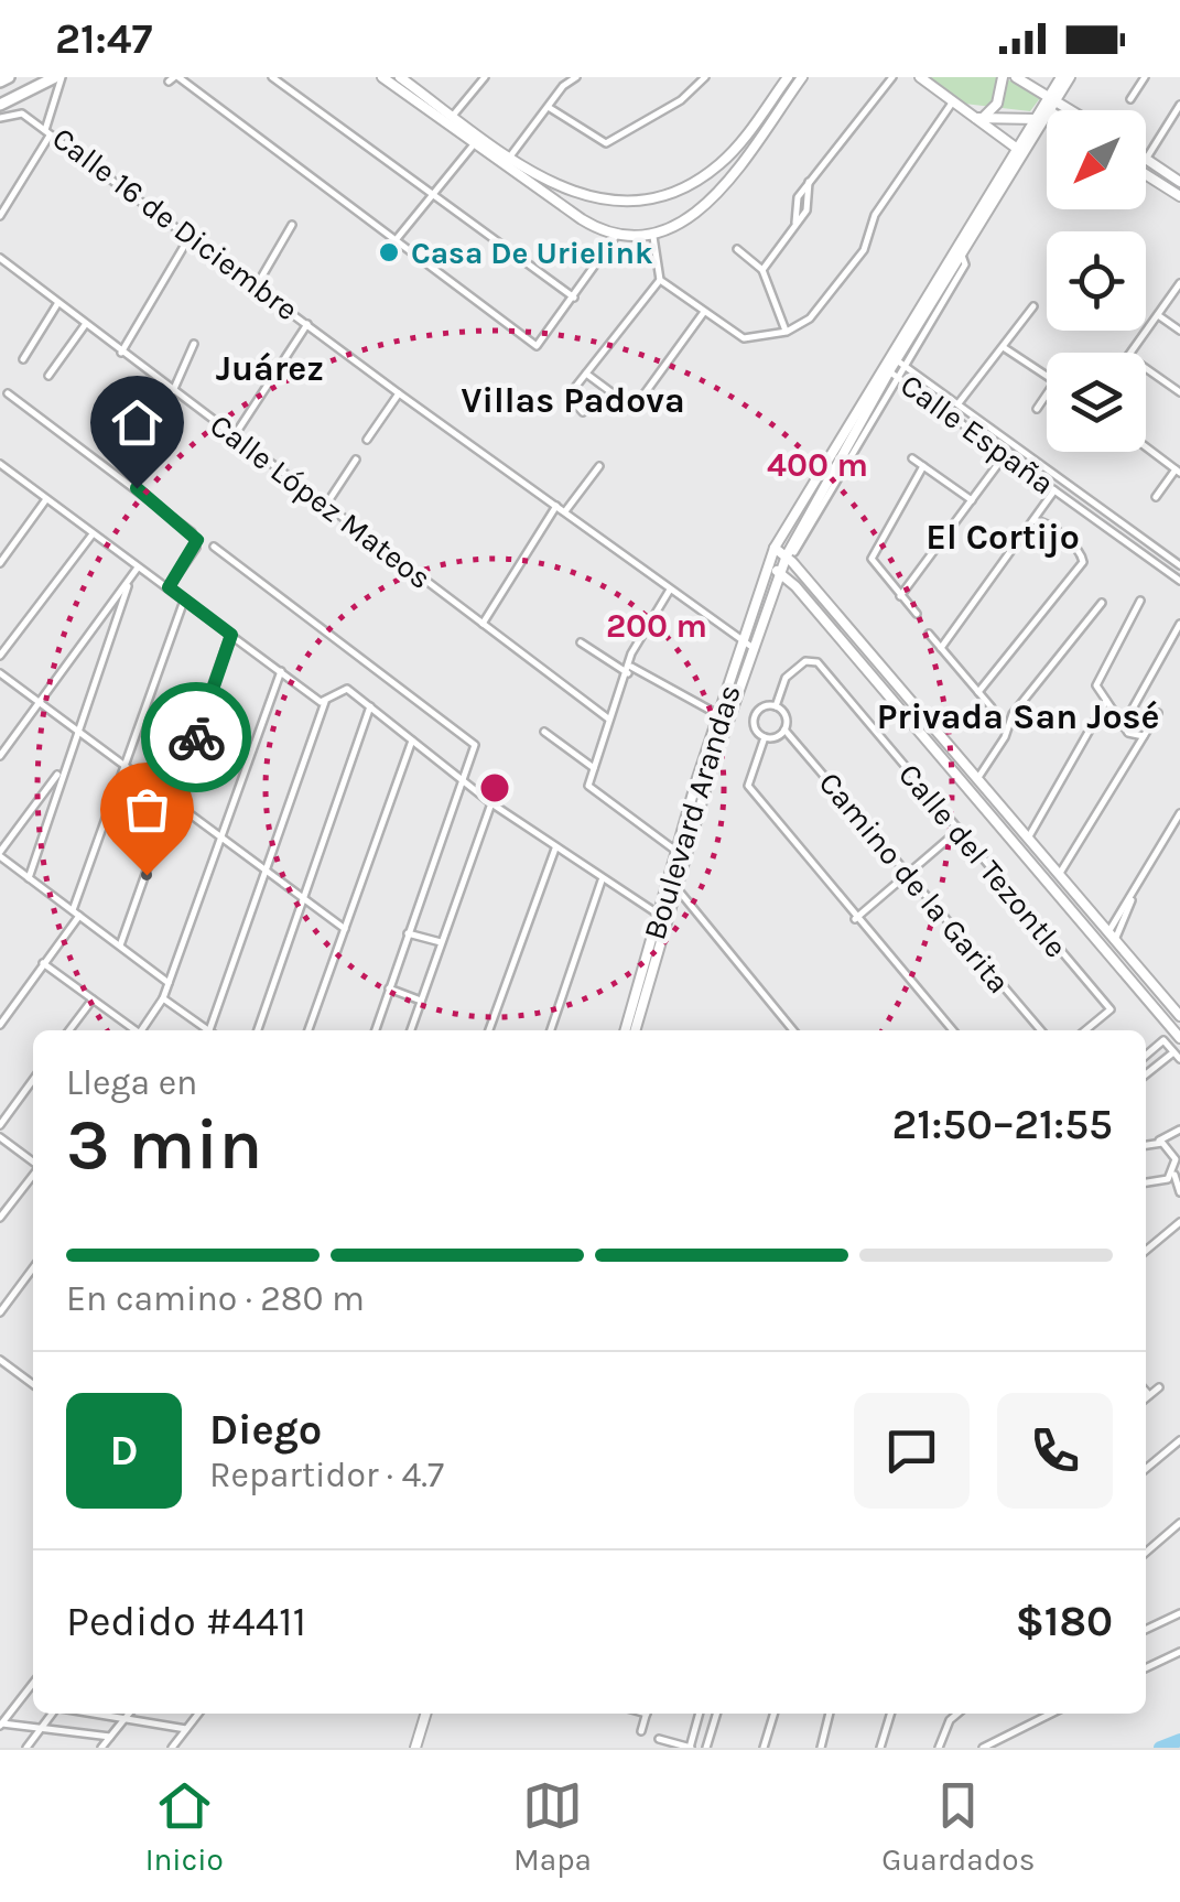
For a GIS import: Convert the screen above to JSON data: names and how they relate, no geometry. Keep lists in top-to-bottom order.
{
  "streets": {
    "street": [
      "Calle 16 de Diciembre",
      "Calle España",
      "Calle López Mateos",
      "Boulevard Arandas",
      "Calle del Tezontle",
      "Camino de la Garita"
    ]
  },
  "crossings": [
    ["Calle 16 de Diciembre", "Boulevard Arandas"],
    ["Calle España", "Boulevard Arandas"],
    ["Calle del Tezontle", "Camino de la Garita"]
  ],
  "districts": [
    "Juárez",
    "Villas Padova",
    "El Cortijo",
    "Privada San José"
  ],
  "places": ["Casa De Urielink"],
  "north": "bottom left",
  "page": {
    "status": "21:47",
    "heading": ["3 min", "Llega en", "21:50–21:55"],
    "panel": [
      "Diego",
      "Repartidor · 4.7",
      "Pedido #4411",
      "$180"
    ],
    "bar": "En camino · 280 m",
    "round": "D",
    "tabs": ["Inicio", "Mapa", "Guardados"]
  },
  "rings": ["400 m", "200 m"]
}
